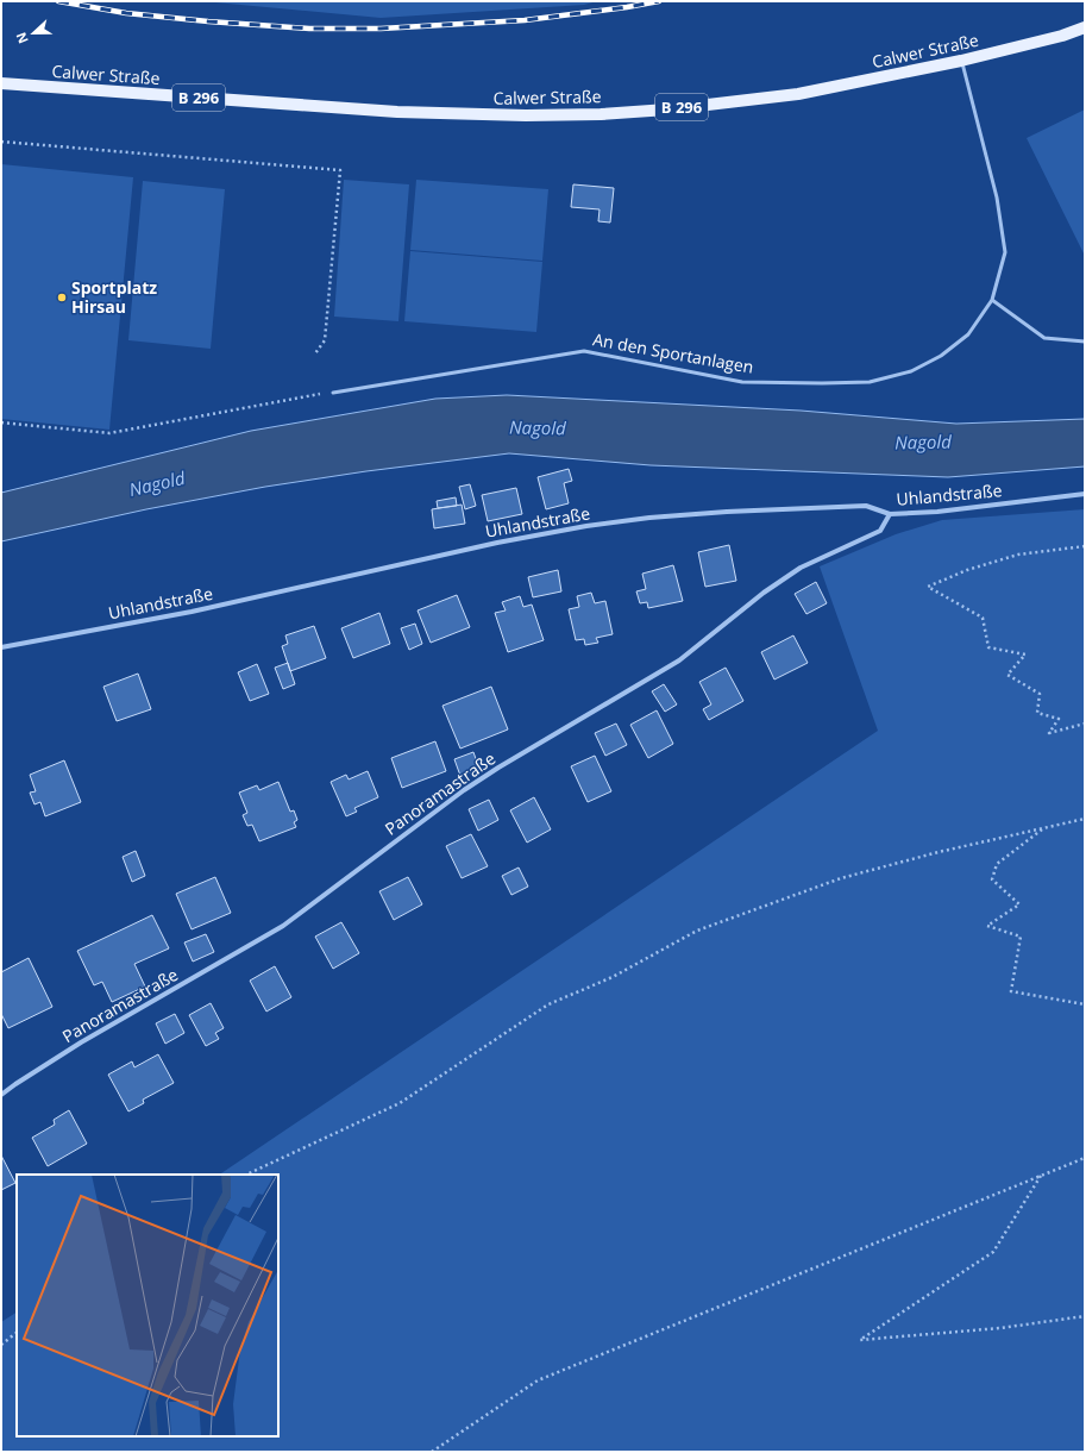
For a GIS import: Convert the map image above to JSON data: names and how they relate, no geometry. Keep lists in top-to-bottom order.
{
  "streets": {
    "main road": ["Calwer Straße", "B 296"],
    "street": ["Uhlandstraße", "Panoramastraße"],
    "lane": ["An den Sportanlagen"]
  },
  "crossings": [
    ["Calwer Straße", "An den Sportanlagen"],
    ["Uhlandstraße", "Panoramastraße"]
  ],
  "water": ["Nagold"],
  "places": ["Sportplatz Hirsau"],
  "north": "left"
}
